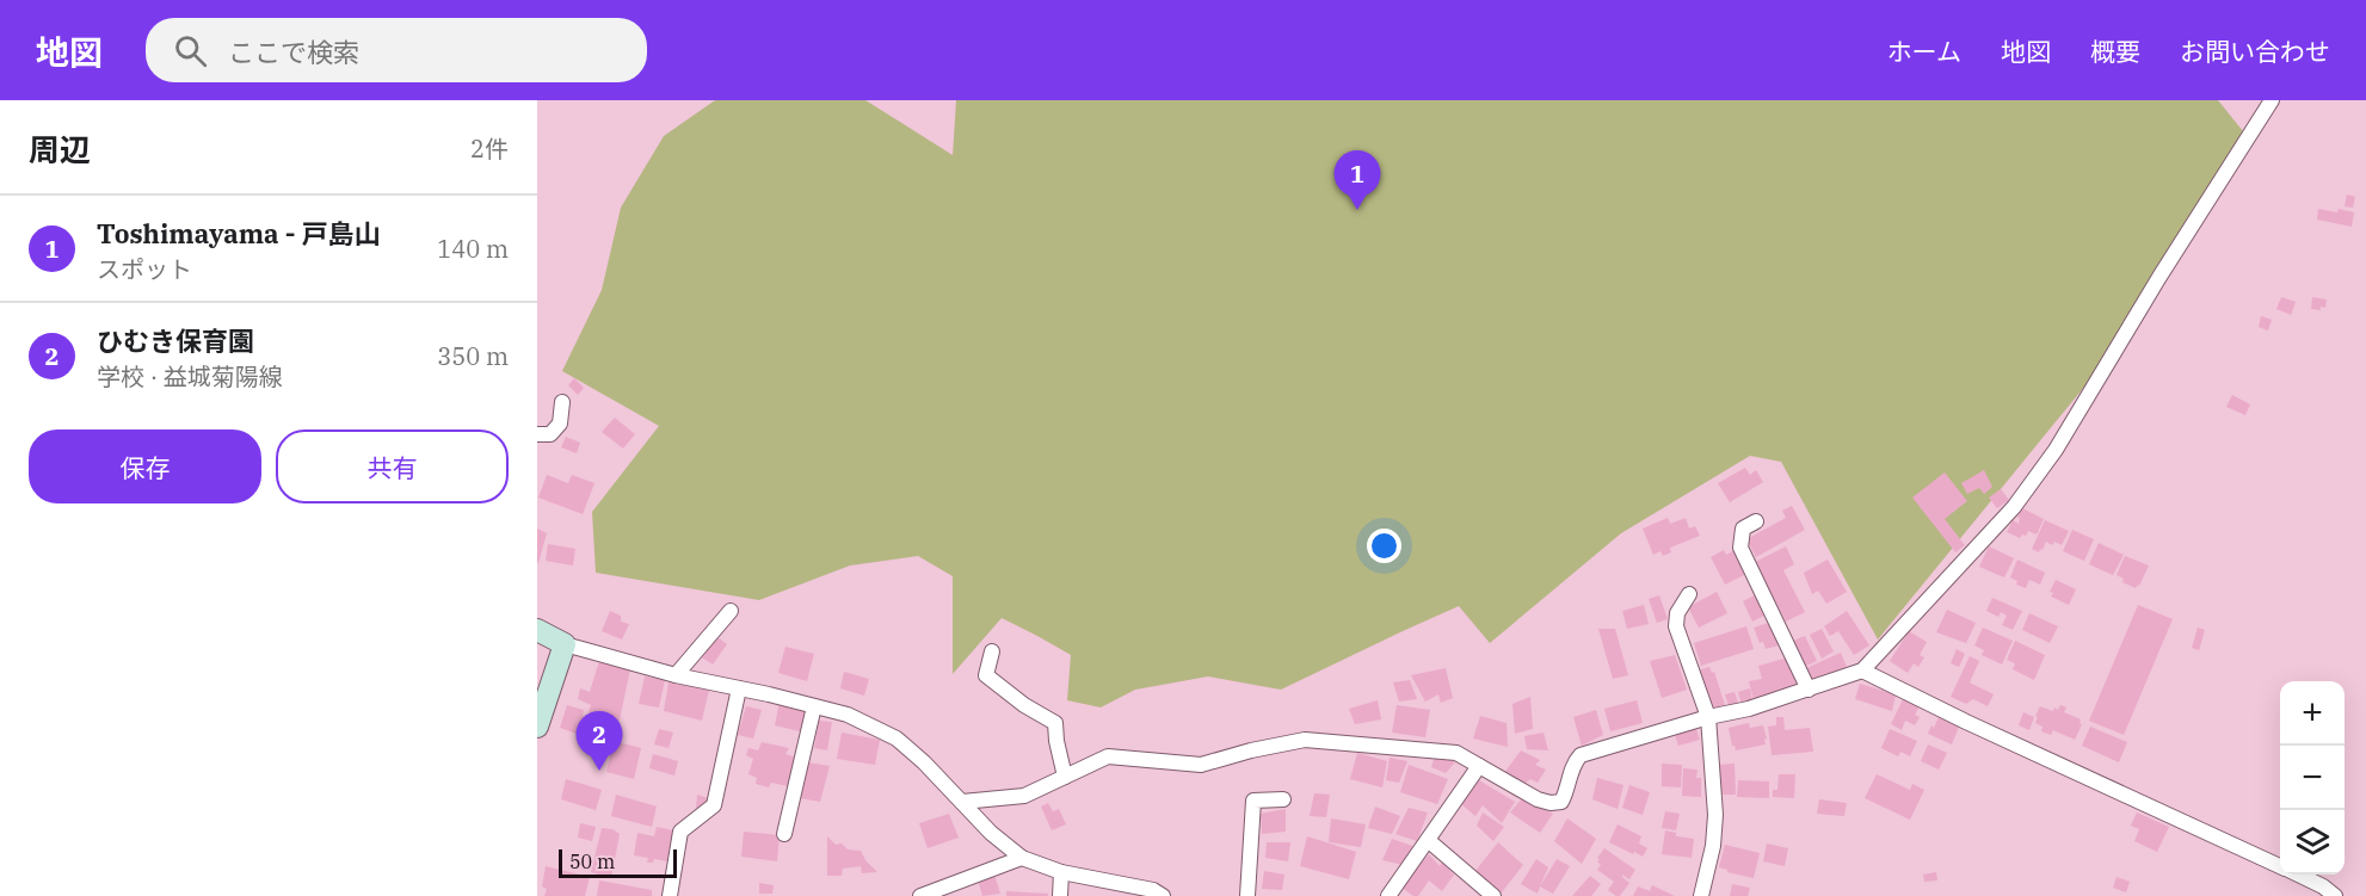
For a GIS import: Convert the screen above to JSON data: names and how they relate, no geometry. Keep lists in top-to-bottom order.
{
  "scale_bar": "50 m",
  "page": {
    "header": "地図",
    "search": "ここで検索",
    "nav": [
      "ホーム",
      "地図",
      "概要",
      "お問い合わせ"
    ],
    "heading": ["周辺", "2件"],
    "pins": ["1", "2"],
    "list": [
      {
        "mark": "1",
        "name": "Toshimayama - 戸島山",
        "note": "スポット",
        "value": "140 m"
      },
      {
        "mark": "2",
        "name": "ひむき保育園",
        "note": "学校 · 益城菊陽線",
        "value": "350 m"
      }
    ],
    "buttons": ["保存", "共有"],
    "map_buttons": ["+", "−"],
    "scale": "50 m"
  }
}
